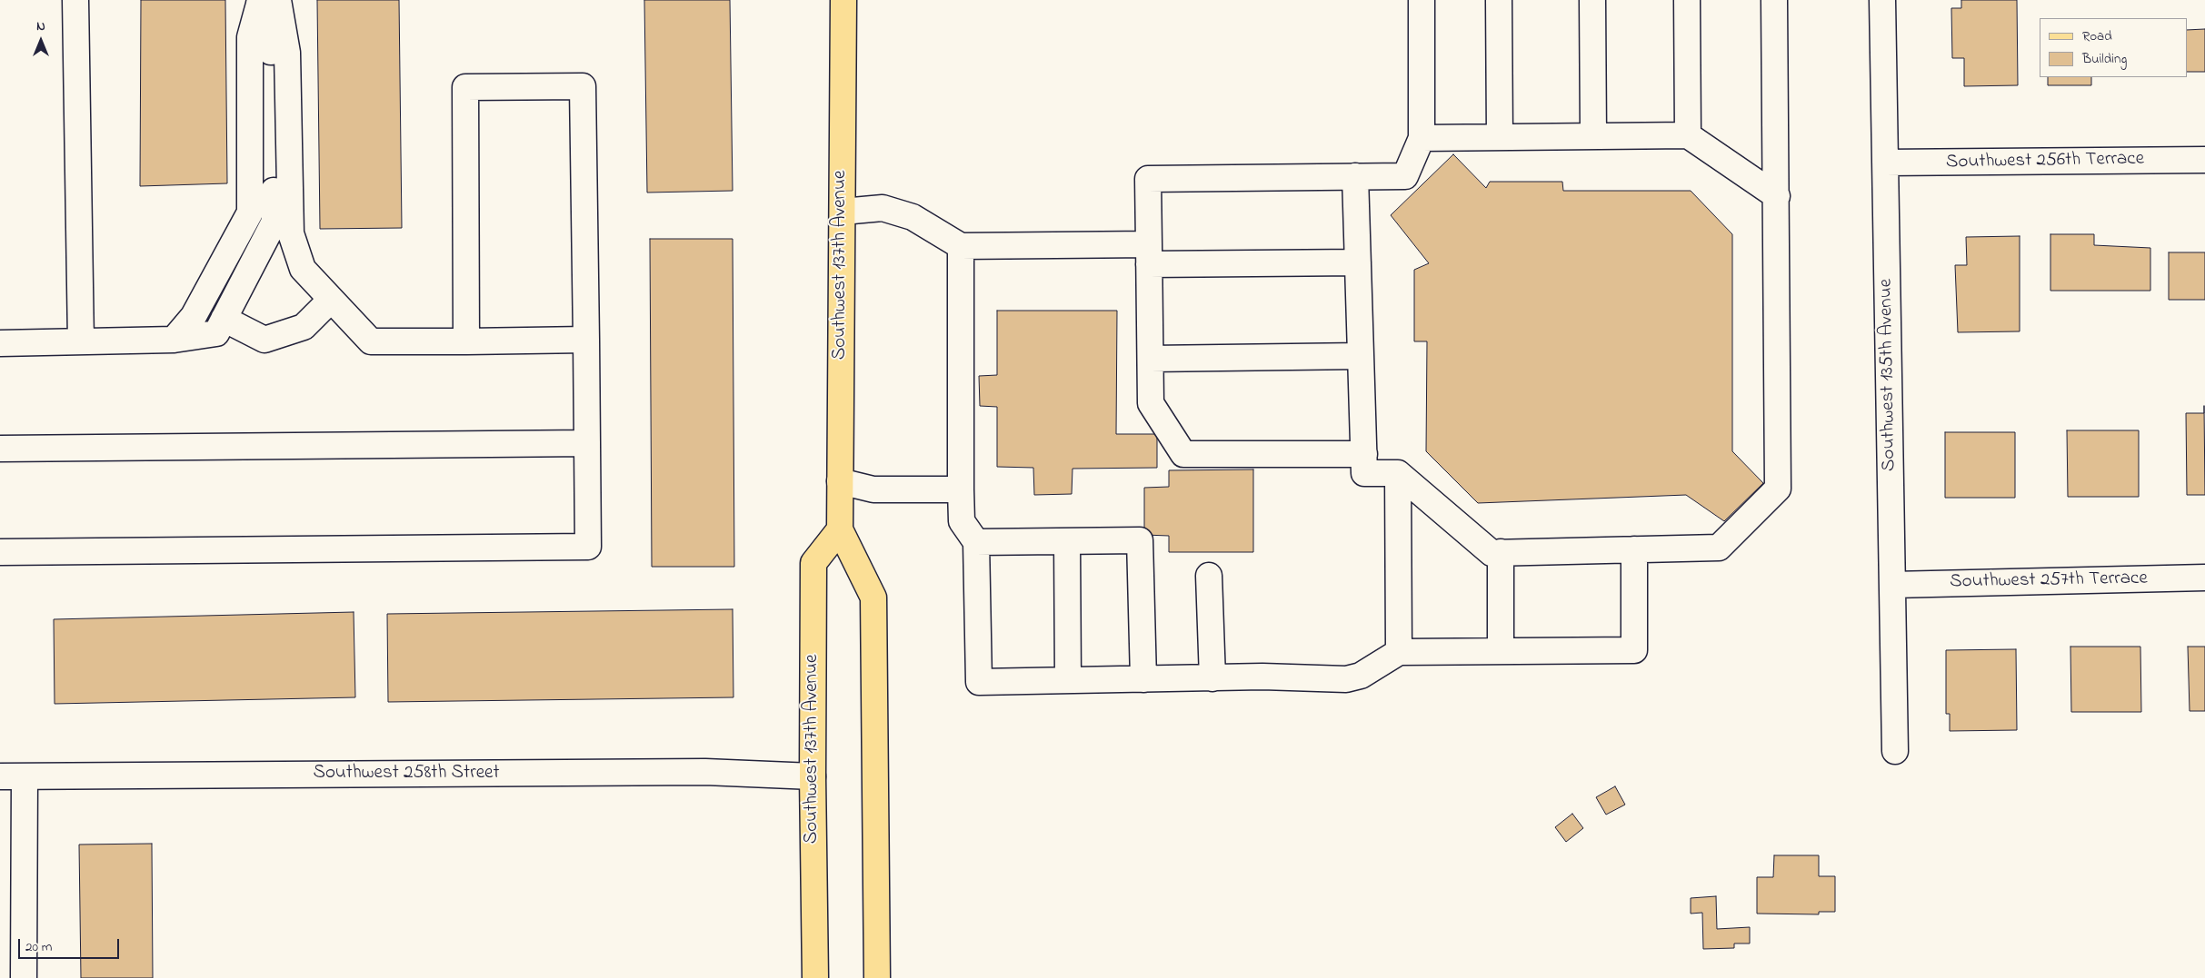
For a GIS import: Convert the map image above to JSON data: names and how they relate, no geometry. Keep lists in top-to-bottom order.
{
  "streets": {
    "main road": ["Southwest 137th Avenue"],
    "street": [
      "Southwest 256th Terrace",
      "Southwest 135th Avenue",
      "Southwest 257th Terrace",
      "Southwest 258th Street"
    ]
  },
  "crossings": [
    ["Southwest 256th Terrace", "Southwest 135th Avenue"],
    ["Southwest 137th Avenue", "Southwest 258th Street"],
    ["Southwest 135th Avenue", "Southwest 257th Terrace"]
  ],
  "legend": ["Road", "Building"],
  "scale_bar": "20 m",
  "north": "top"
}
